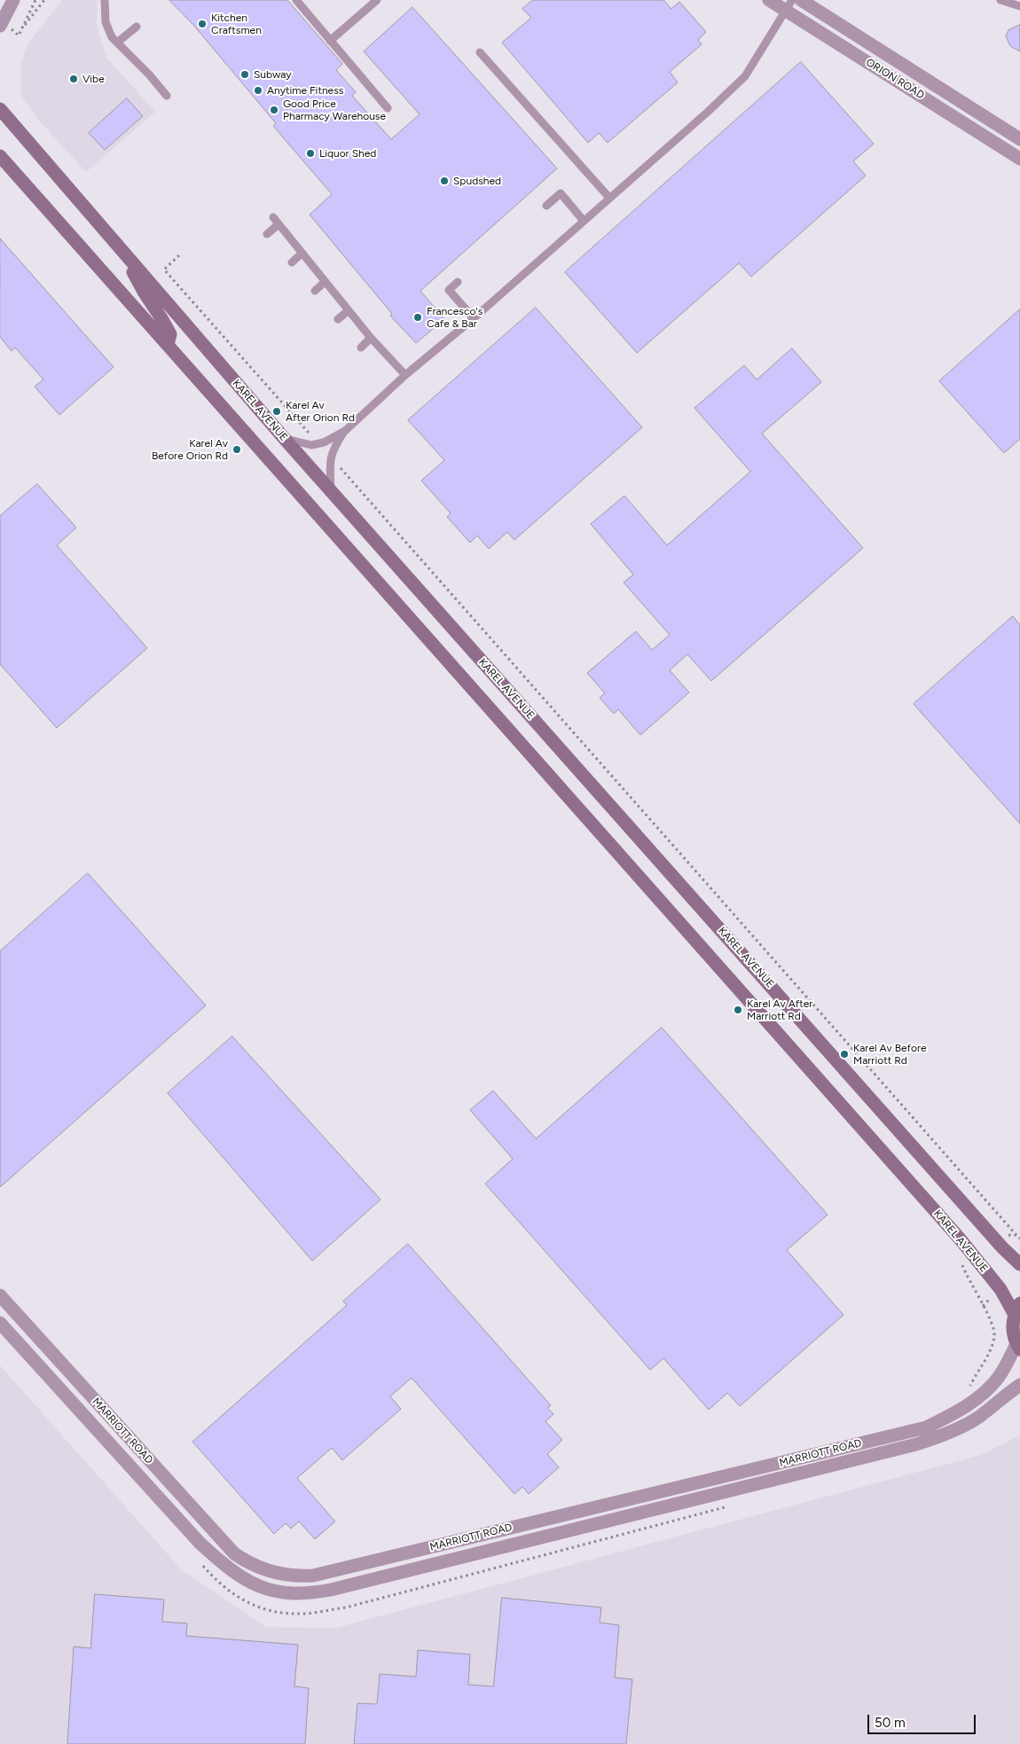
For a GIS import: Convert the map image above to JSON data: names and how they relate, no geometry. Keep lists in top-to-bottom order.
{
  "streets": {
    "main road": ["KAREL AVENUE"],
    "street": ["ORION ROAD", "MARRIOTT ROAD"]
  },
  "crossings": [
    ["KAREL AVENUE", "MARRIOTT ROAD"]
  ],
  "places": [
    "Kitchen Craftsmen",
    "Subway",
    "Vibe",
    "Anytime Fitness",
    "Good Price Pharmacy Warehouse",
    "Liquor Shed",
    "Spudshed",
    "Francesco's Cafe & Bar",
    "Karel Av After Orion Rd",
    "Karel Av Before Orion Rd",
    "Karel Av After Marriott Rd",
    "Karel Av Before Marriott Rd"
  ],
  "scale_bar": "50 m"
}
